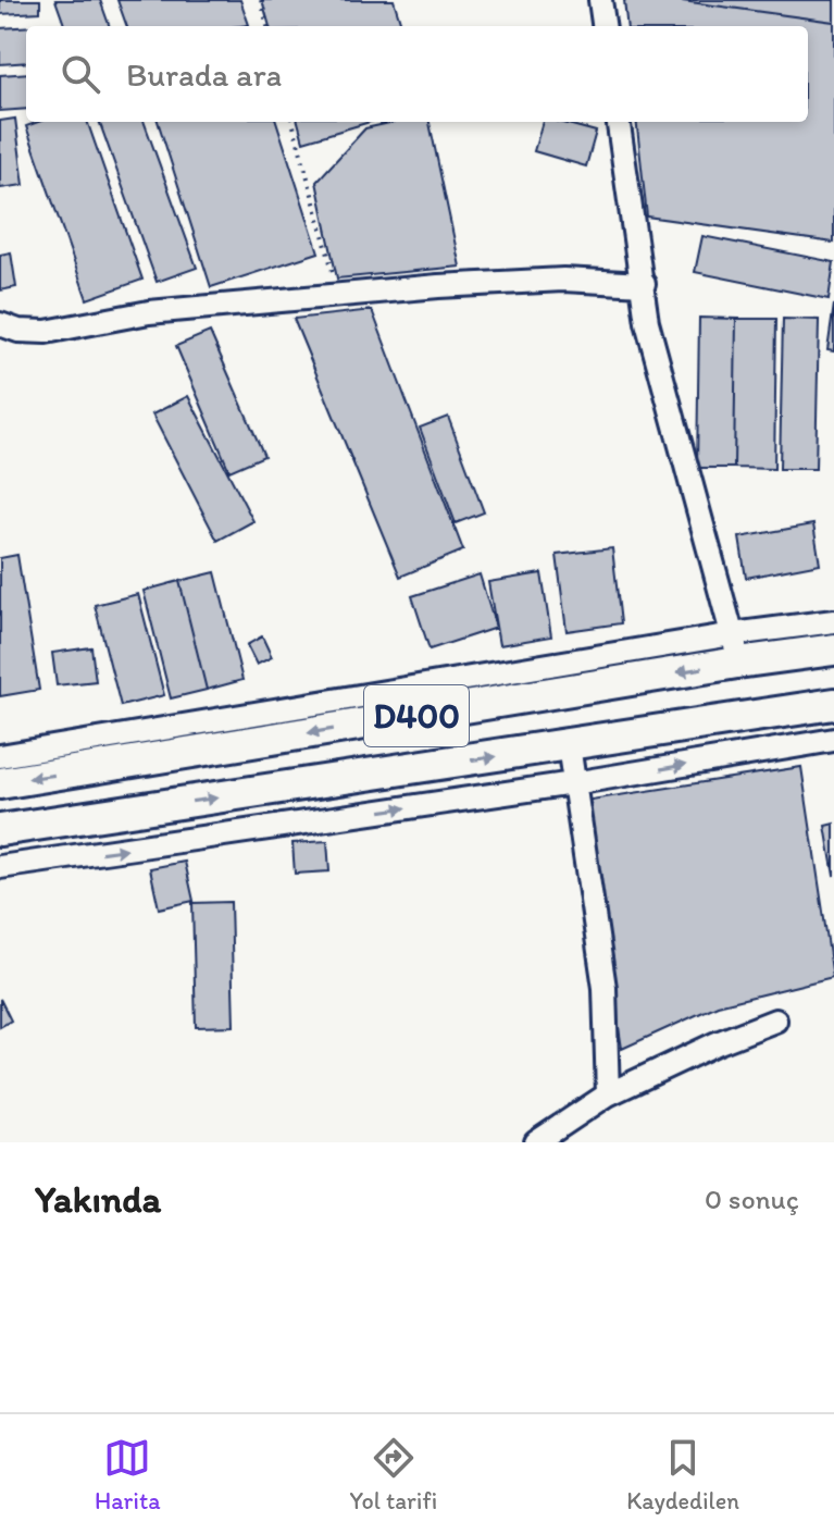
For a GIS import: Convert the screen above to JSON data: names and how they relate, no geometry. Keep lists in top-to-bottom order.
{
  "streets": {
    "highway": ["D400"]
  },
  "page": {
    "search": "Burada ara",
    "heading": ["Yakında", "0 sonuç"],
    "nav": ["Harita", "Yol tarifi", "Kaydedilen"]
  }
}
